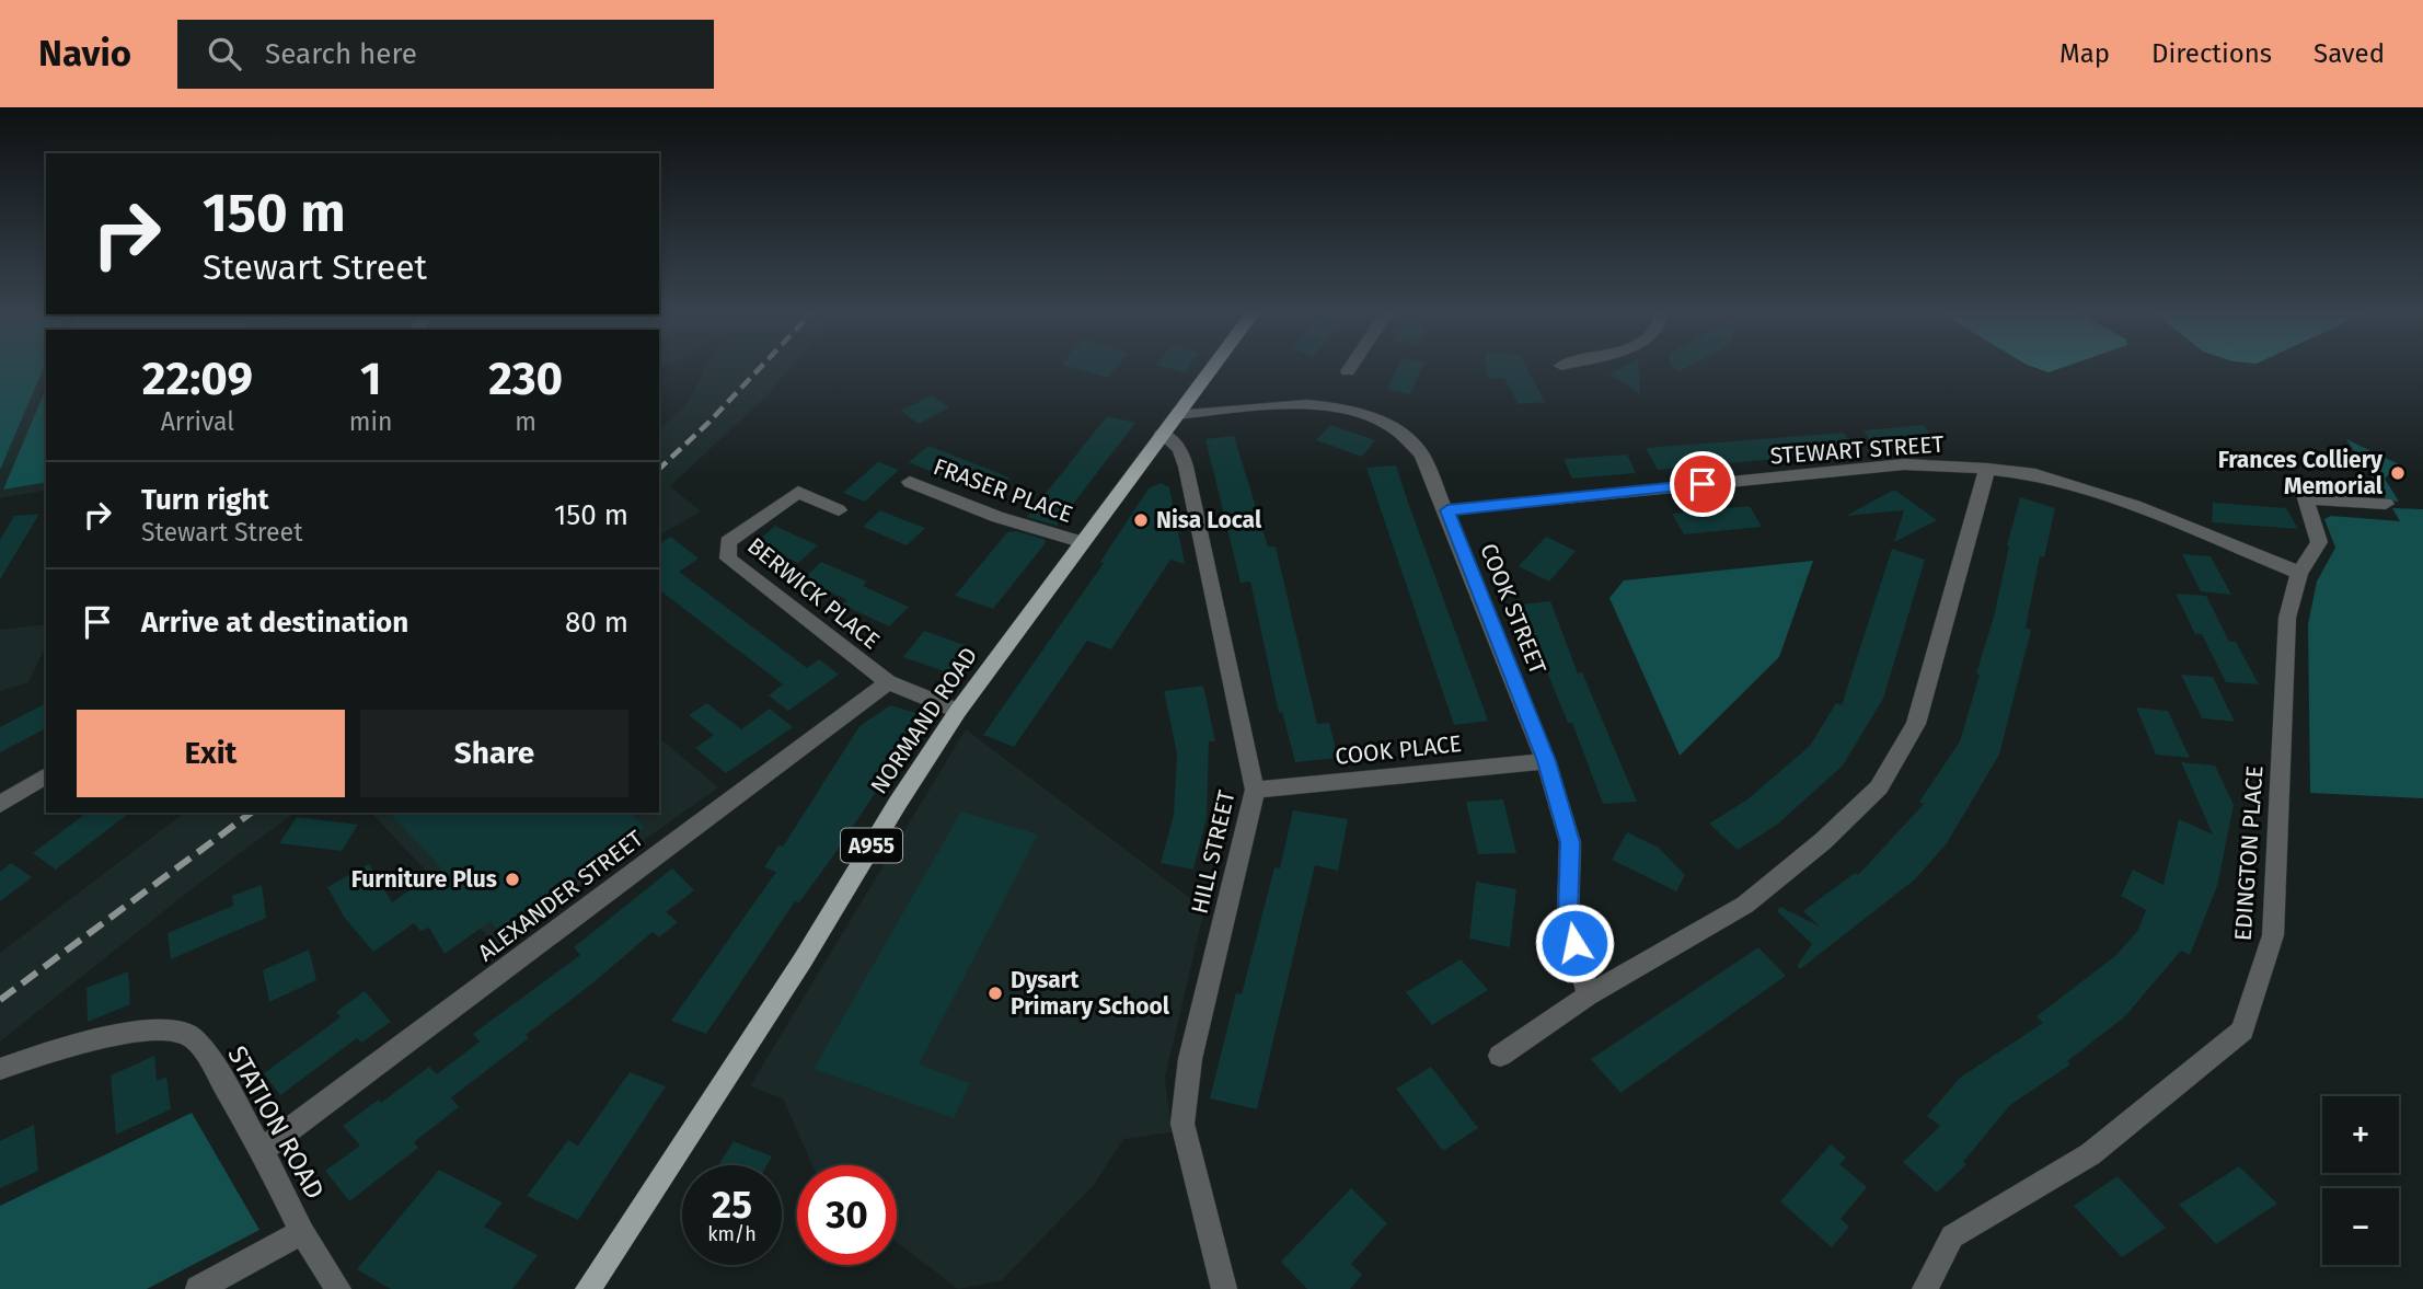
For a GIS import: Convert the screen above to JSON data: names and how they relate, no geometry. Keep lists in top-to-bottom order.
{
  "streets": {
    "main road": ["NORMAND ROAD", "A955"],
    "street": [
      "STEWART STREET",
      "FRASER PLACE",
      "BERWICK PLACE",
      "COOK STREET",
      "COOK PLACE",
      "HILL STREET",
      "EDINGTON PLACE",
      "ALEXANDER STREET",
      "STATION ROAD"
    ]
  },
  "crossings": [
    ["STEWART STREET", "COOK STREET"],
    ["STEWART STREET", "EDINGTON PLACE"],
    ["FRASER PLACE", "NORMAND ROAD"],
    ["BERWICK PLACE", "NORMAND ROAD"],
    ["BERWICK PLACE", "ALEXANDER STREET"],
    ["COOK STREET", "NORMAND ROAD"],
    ["COOK STREET", "COOK PLACE"],
    ["NORMAND ROAD", "HILL STREET"],
    ["COOK PLACE", "HILL STREET"],
    ["ALEXANDER STREET", "STATION ROAD"]
  ],
  "places": [
    "Frances Colliery Memorial",
    "Nisa Local",
    "Furniture Plus",
    "Dysart Primary School"
  ],
  "page": {
    "header": "Navio",
    "search": "Search here",
    "nav": ["Map", "Directions", "Saved"],
    "turn": ["150 m", "Stewart Street"],
    "eta": [
      "22:09",
      "Arrival",
      "1",
      "min",
      "230",
      "m"
    ],
    "list": [
      {
        "name": "Turn right",
        "note": "Stewart Street",
        "value": "150 m"
      },
      {
        "name": "Arrive at destination",
        "value": "80 m"
      }
    ],
    "buttons": ["Exit", "Share"],
    "map_buttons": ["+", "−"],
    "speed": "25 km/h",
    "limit": "30"
  }
}
